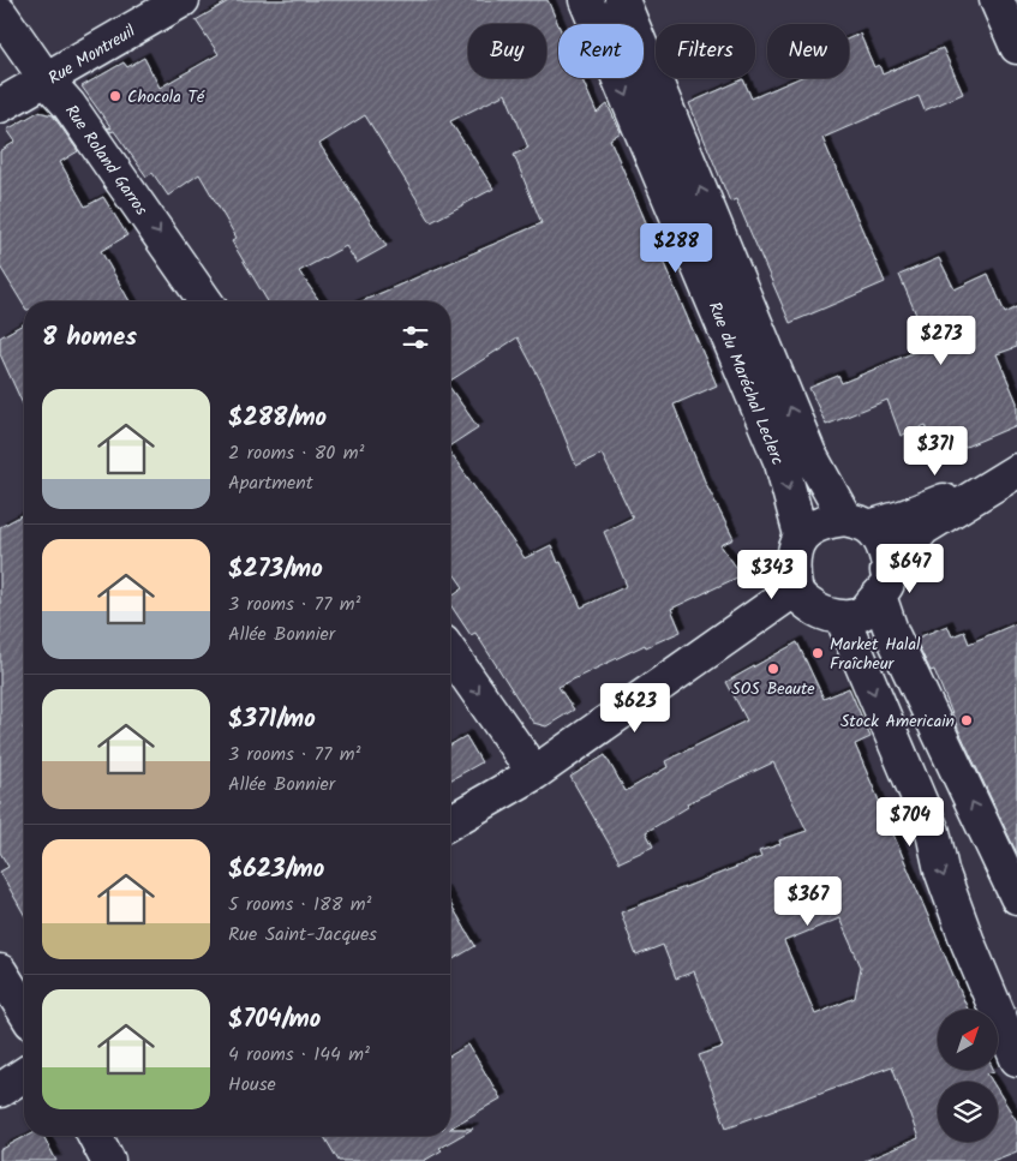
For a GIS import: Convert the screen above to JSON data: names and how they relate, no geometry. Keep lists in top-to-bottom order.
{
  "streets": {
    "street": ["Rue Montreuil", "Rue Roland Garros", "Rue du Maréchal Leclerc"]
  },
  "crossings": [
    ["Rue Montreuil", "Rue Roland Garros"]
  ],
  "one_way": ["Rue Roland Garros"],
  "places": [
    "Chocola Té",
    "Market Halal Fraîcheur",
    "SOS Beaute",
    "Stock Americain"
  ],
  "north": "top right",
  "page": {
    "chip": [
      "Buy",
      "Rent",
      "Filters",
      "New"
    ],
    "price": [
      "$288",
      "$273",
      "$371",
      "$647",
      "$343",
      "$623",
      "$704",
      "$367"
    ],
    "heading": "8 homes",
    "list": [
      {
        "name": "$288/mo",
        "note": "2 rooms · 80 m² · Apartment"
      },
      {
        "name": "$273/mo",
        "note": "3 rooms · 77 m² · Allée Bonnier"
      },
      {
        "name": "$371/mo",
        "note": "3 rooms · 77 m² · Allée Bonnier"
      },
      {
        "name": "$623/mo",
        "note": "5 rooms · 188 m² · Rue Saint-Jacques"
      },
      {
        "name": "$704/mo",
        "note": "4 rooms · 144 m² · House"
      }
    ]
  }
}
